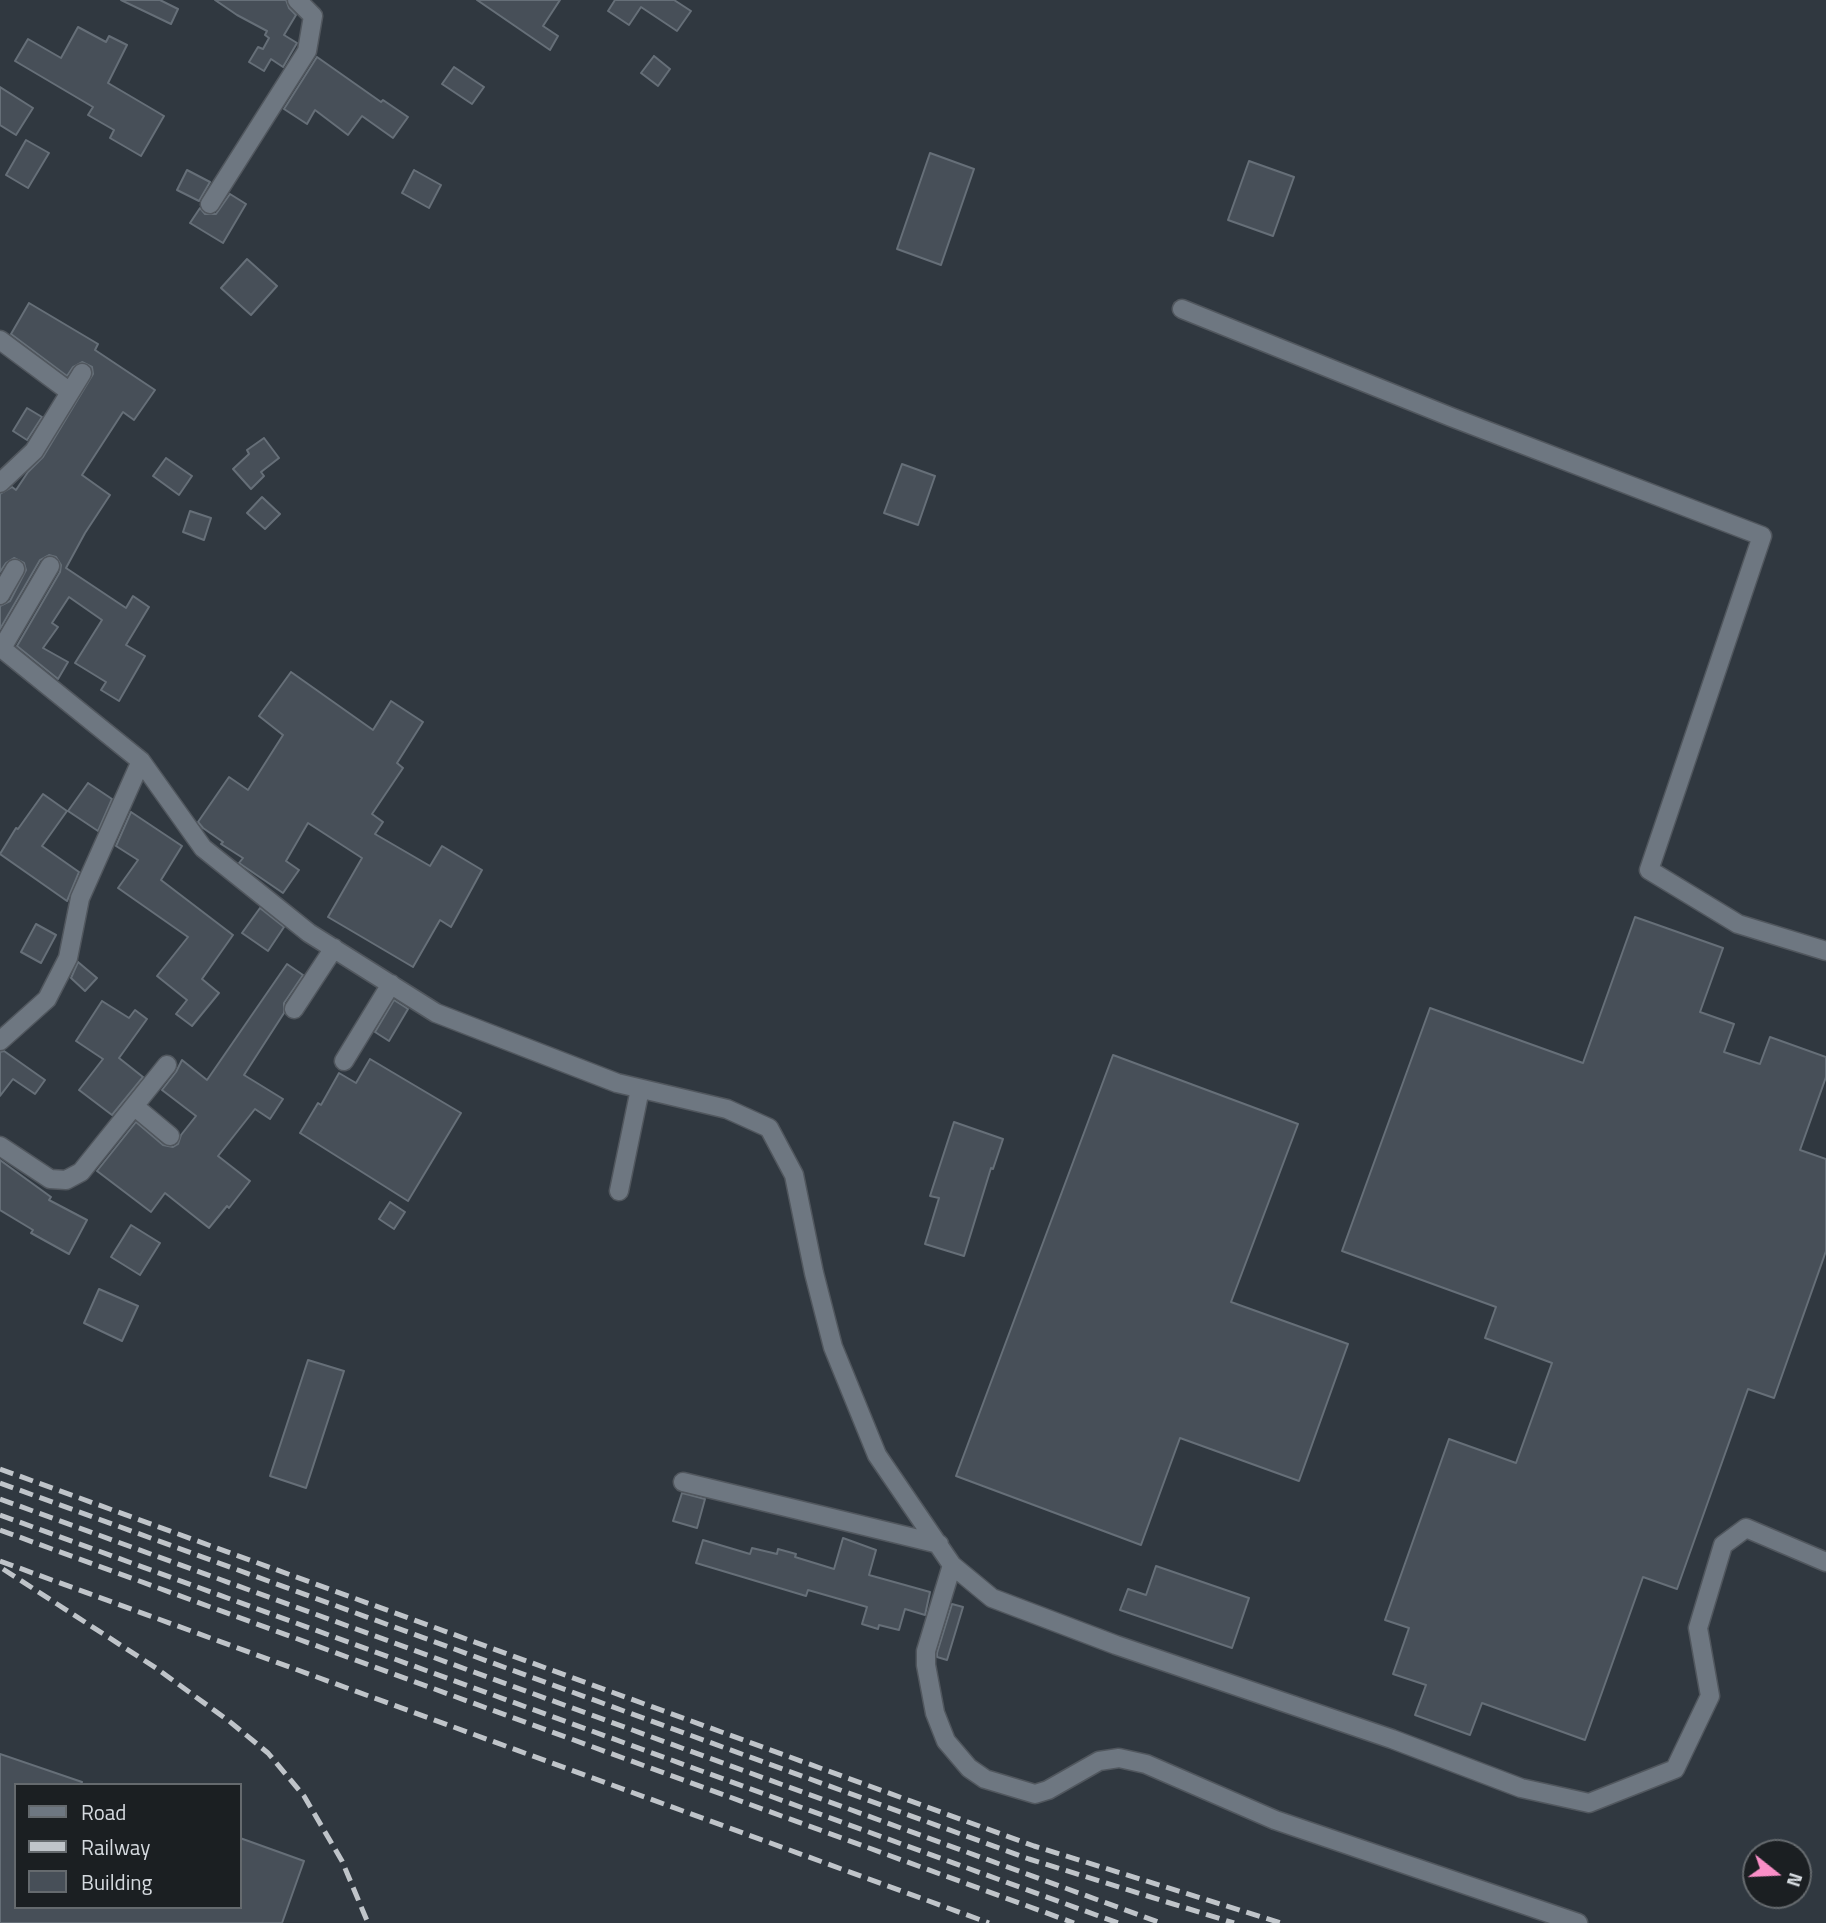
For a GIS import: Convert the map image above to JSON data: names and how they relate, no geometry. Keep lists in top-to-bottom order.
{
  "legend": ["Road", "Railway", "Building"],
  "north": "right"
}
